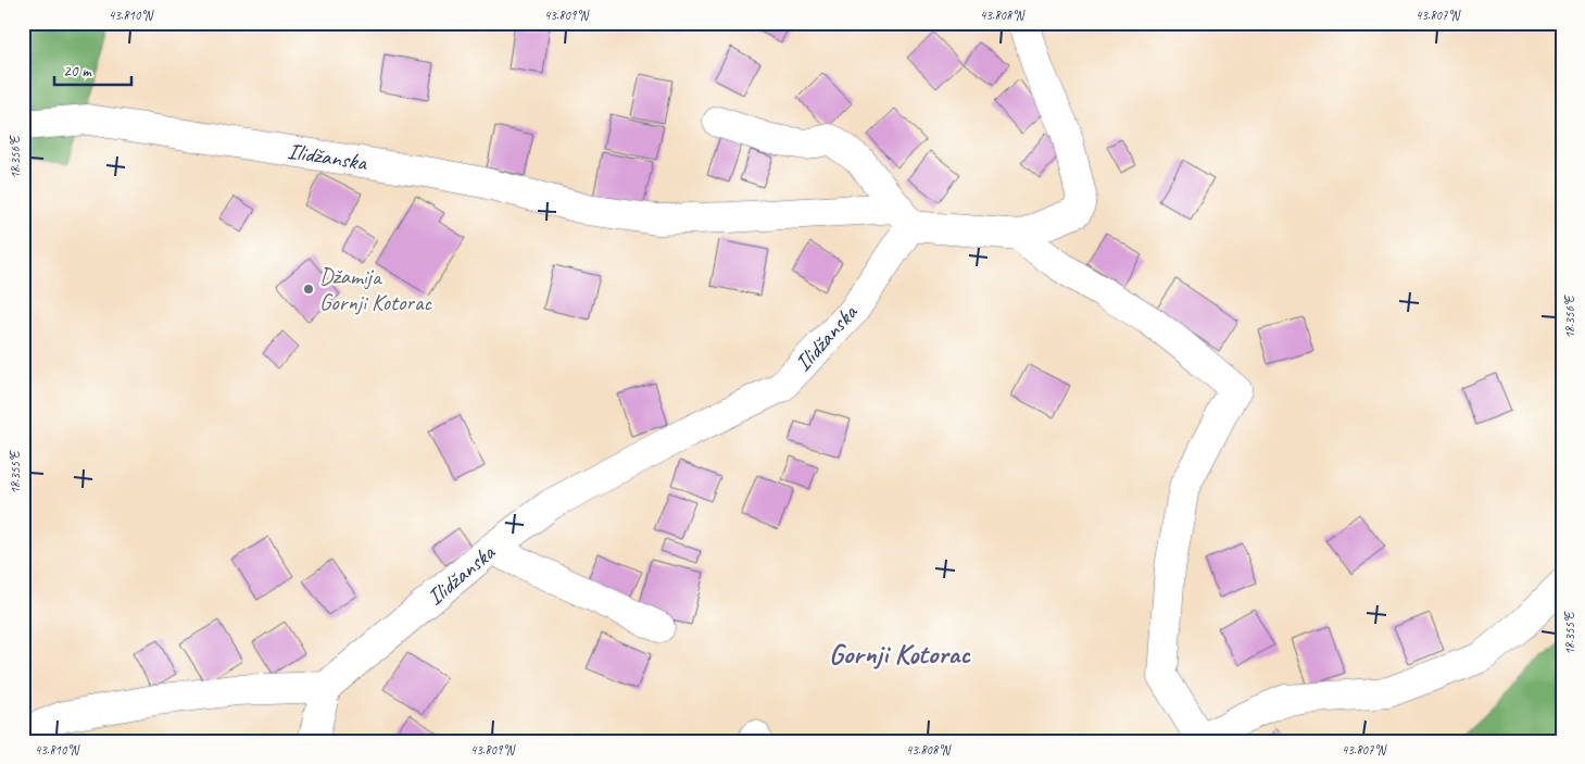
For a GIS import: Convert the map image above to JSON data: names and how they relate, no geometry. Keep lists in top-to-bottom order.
{
  "streets": {
    "street": ["Ilidžanska"]
  },
  "districts": ["Gornji Kotorac"],
  "places": ["Džamija Gornji Kotorac"],
  "scale_bar": "20 m",
  "coordinates": [
    "43.810°N",
    "43.809°N",
    "43.808°N",
    "43.807°N",
    "18.356°E",
    "18.355°E"
  ]
}
